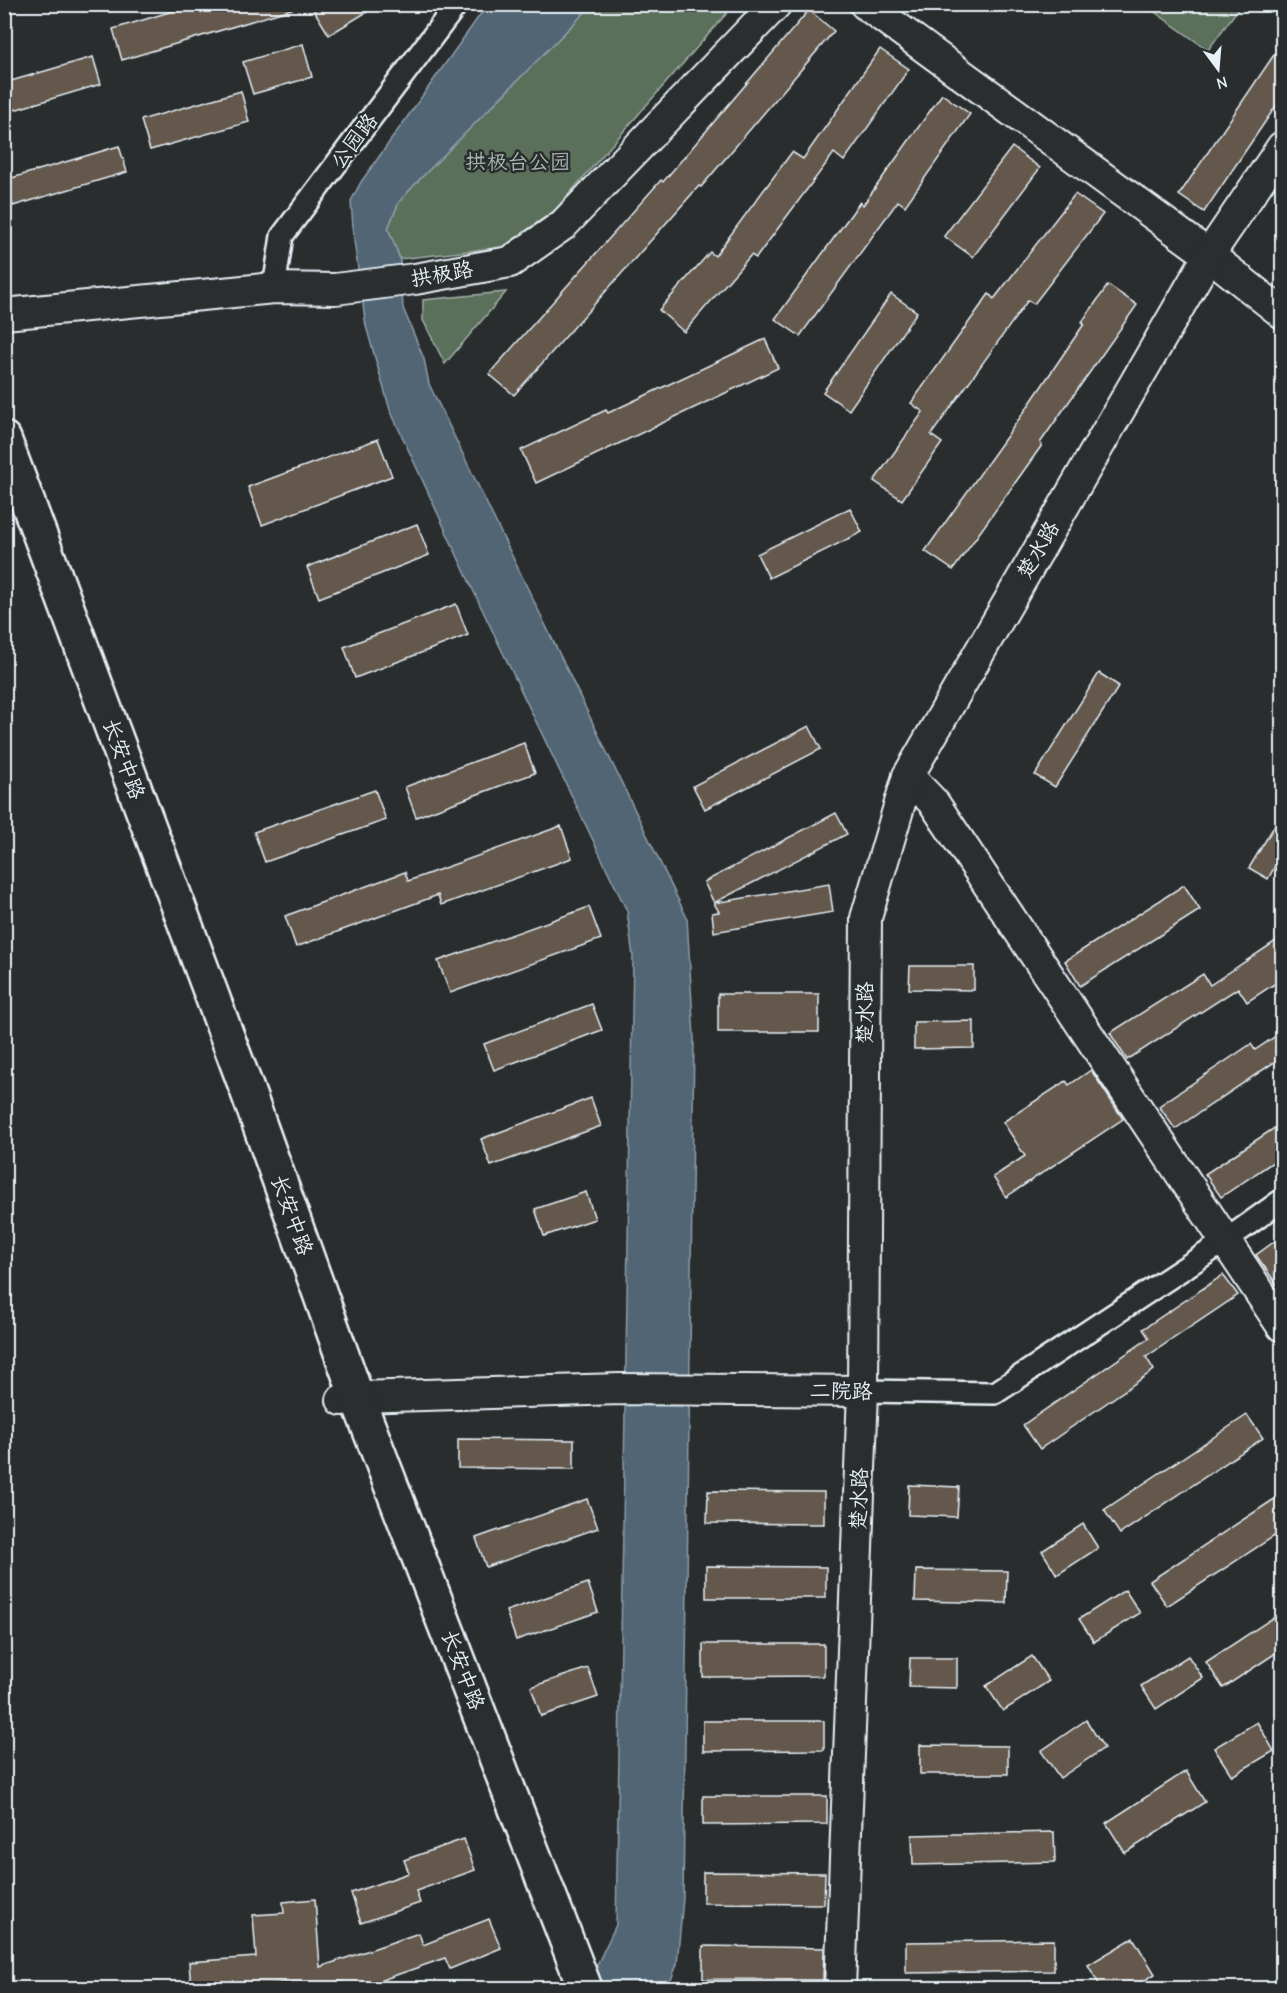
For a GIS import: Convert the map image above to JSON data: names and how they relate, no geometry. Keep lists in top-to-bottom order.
{
  "streets": {
    "main road": ["长安中路"],
    "street": [
      "公园路",
      "拱极路",
      "楚水路",
      "二院路"
    ]
  },
  "crossings": [
    ["公园路", "拱极路"],
    ["楚水路", "二院路"],
    ["长安中路", "二院路"]
  ],
  "parks": ["拱极台公园"],
  "north": "bottom"
}
